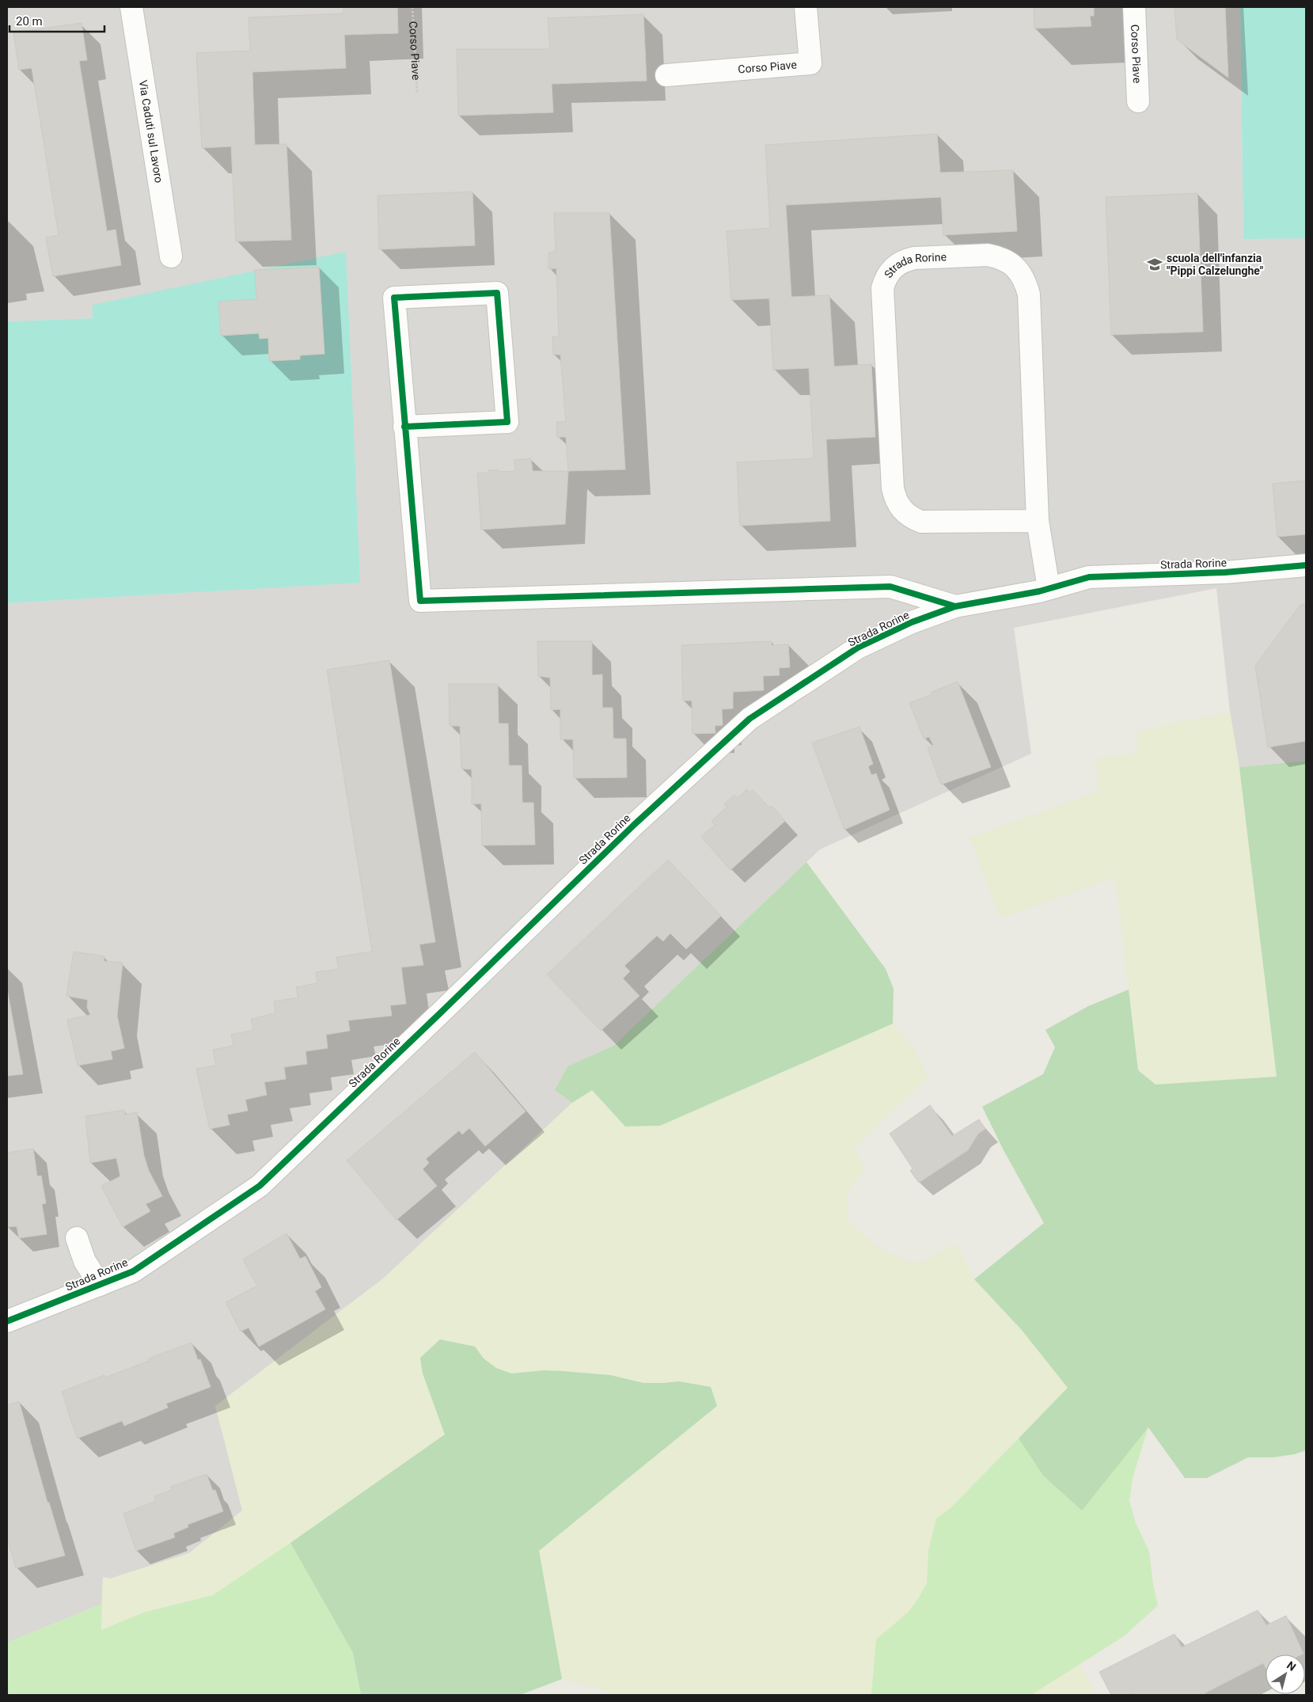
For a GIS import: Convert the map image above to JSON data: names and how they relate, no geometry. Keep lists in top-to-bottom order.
{
  "streets": {
    "street": ["Corso Piave", "Via Caduti sul Lavoro", "Strada Rorine"]
  },
  "places": {
    "school or university": ["scuola dell'infanzia \"Pippi Calzelunghe\""]
  },
  "scale_bar": "20 m",
  "north": "top right"
}
